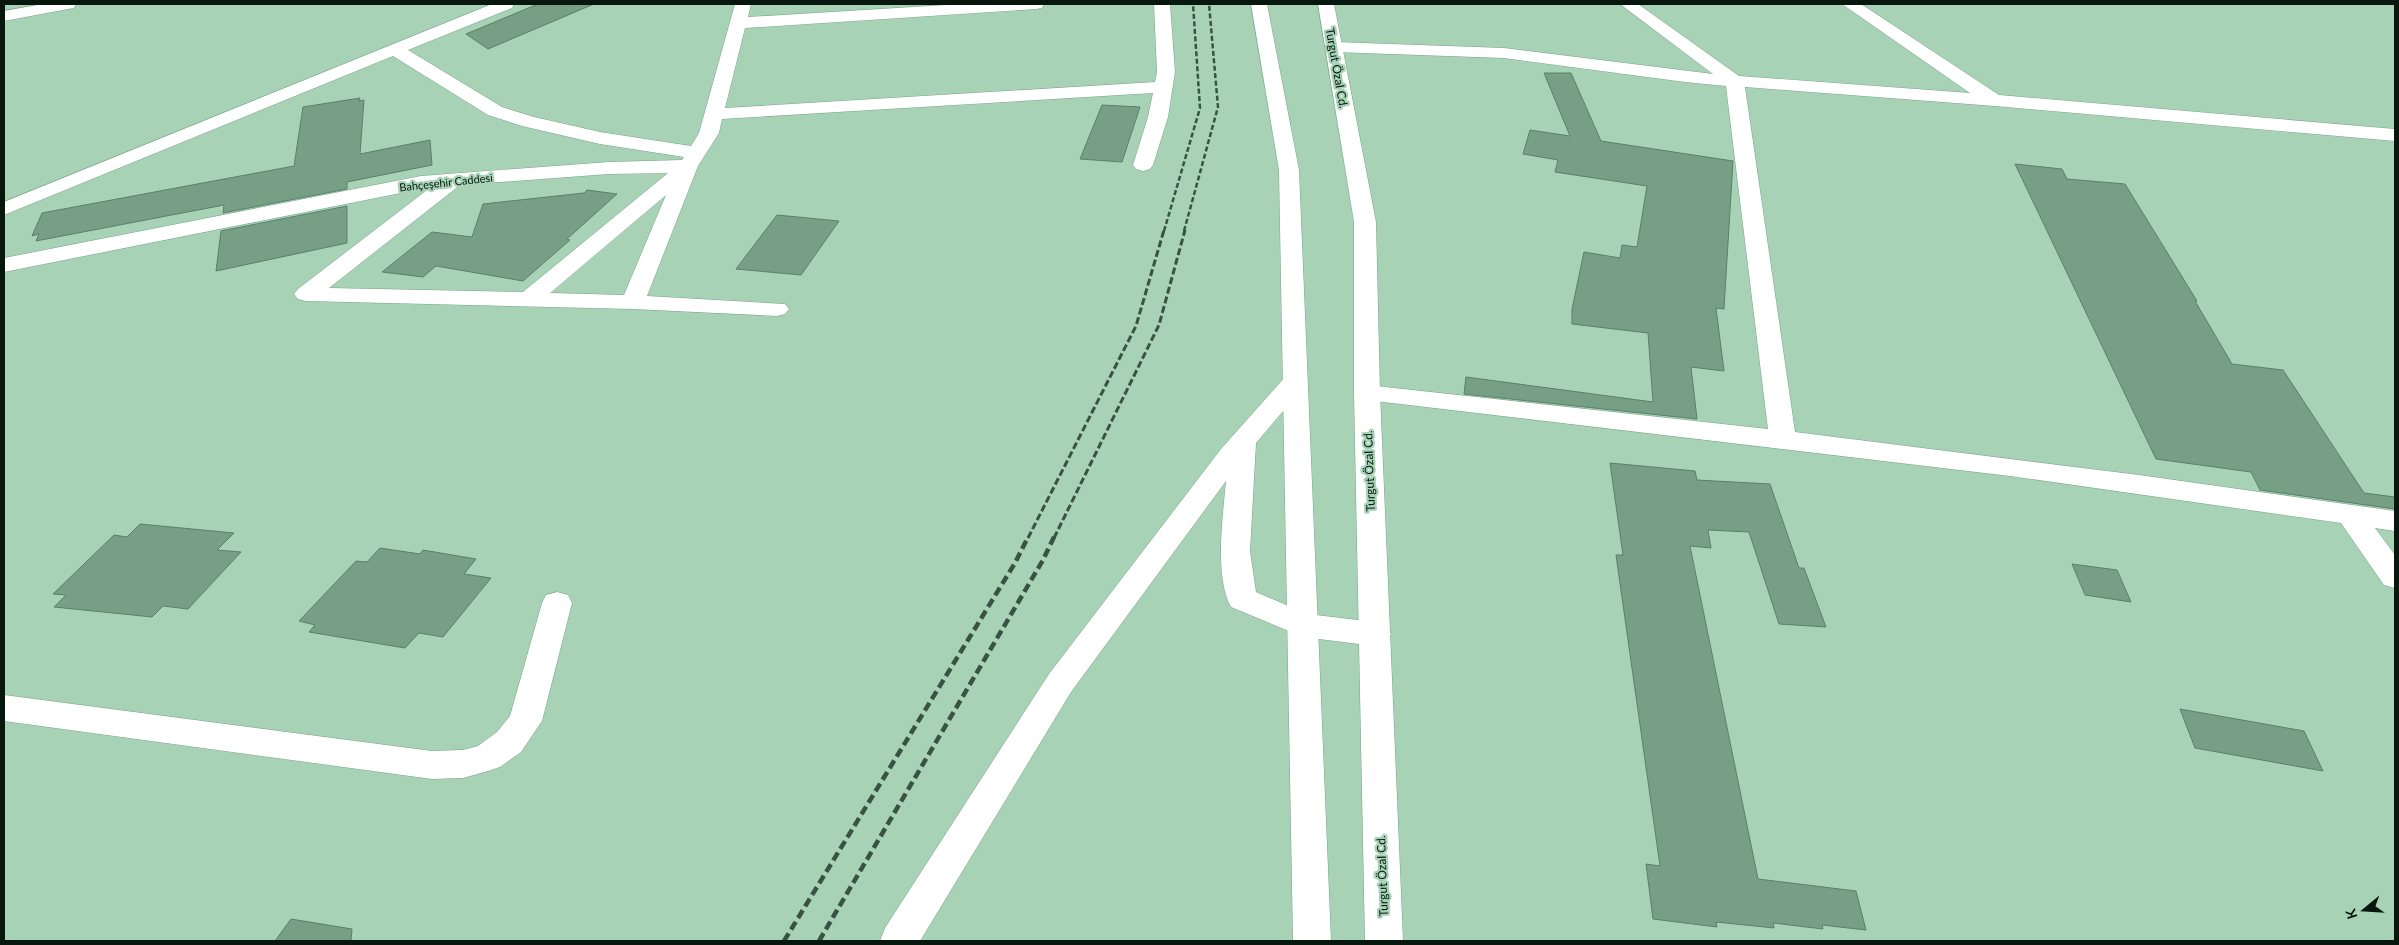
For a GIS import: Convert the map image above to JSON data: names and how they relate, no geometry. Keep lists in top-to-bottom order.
{
  "streets": {
    "street": ["Turgut Özal Cd.", "Bahçeşehir Caddesi"]
  },
  "north": "left"
}
